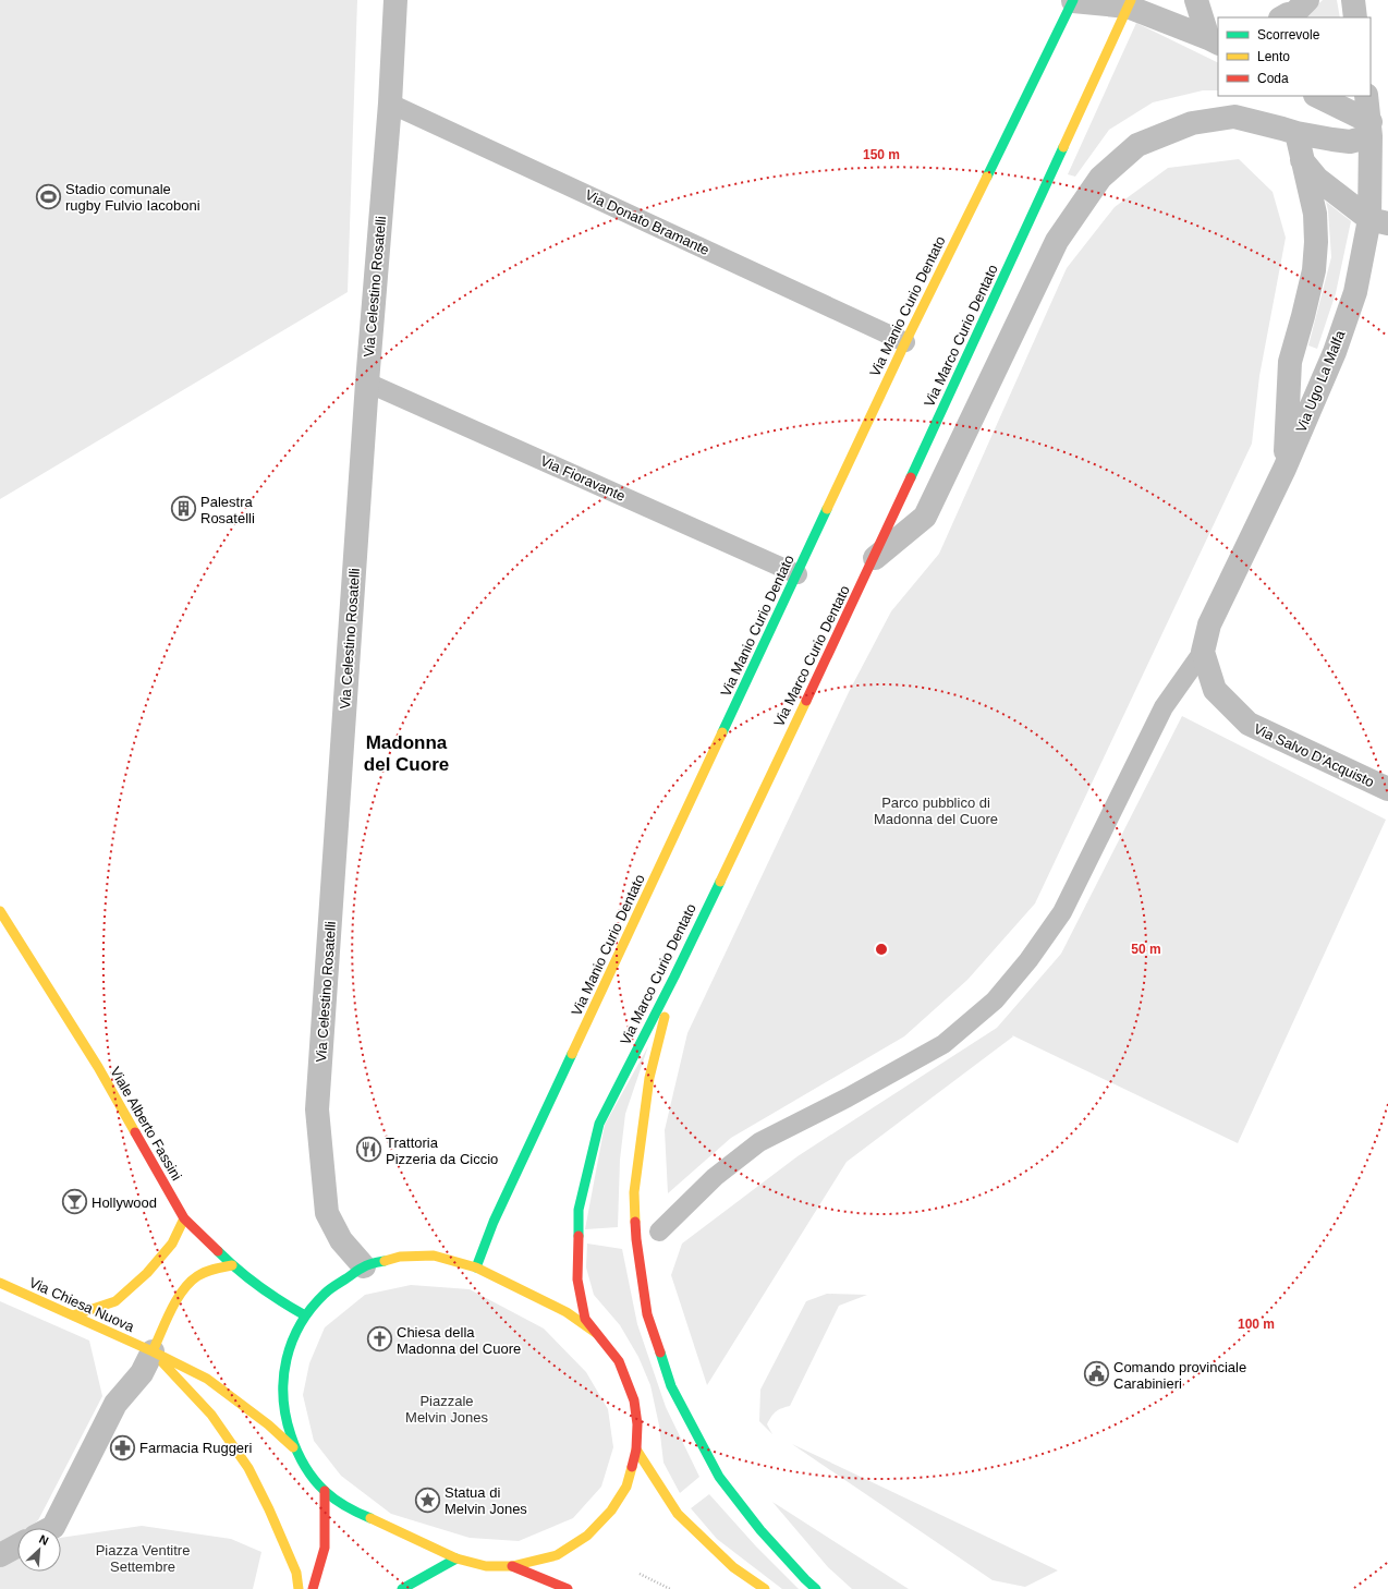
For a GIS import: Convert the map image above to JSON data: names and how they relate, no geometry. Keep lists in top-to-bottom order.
{
  "streets": {
    "main road": [
      "Via Manio Curio Dentato",
      "Via Marco Curio Dentato",
      "Viale Alberto Fassini",
      "Via Chiesa Nuova"
    ],
    "street": ["Via Celestino Rosatelli", "Via Ugo La Malfa", "Via Salvo D'Acquisto"],
    "lane": ["Via Donato Bramante", "Via Fioravante"]
  },
  "crossings": [
    ["Via Donato Bramante", "Via Celestino Rosatelli"],
    ["Via Donato Bramante", "Via Manio Curio Dentato"],
    ["Via Celestino Rosatelli", "Via Fioravante"],
    ["Via Manio Curio Dentato", "Via Fioravante"],
    ["Via Ugo La Malfa", "Via Salvo D'Acquisto"]
  ],
  "districts": ["Madonna del Cuore"],
  "parks": ["Parco pubblico di Madonna del Cuore", "Piazzale Melvin Jones", "Piazza Ventitre Settembre"],
  "places": {
    "sports": ["Stadio comunale rugby Fulvio Iacoboni"],
    "building": ["Palestra Rosatelli"],
    "restaurant": ["Trattoria Pizzeria da Ciccio"],
    "bar": ["Hollywood"],
    "church": ["Chiesa della Madonna del Cuore"],
    "public building": ["Comando provinciale Carabinieri"],
    "pharmacy": ["Farmacia Ruggeri"],
    "place": ["Statua di Melvin Jones"]
  },
  "legend": ["Scorrevole", "Lento", "Coda"],
  "north": "top right",
  "rings": ["150 m", "50 m", "100 m"]
}
